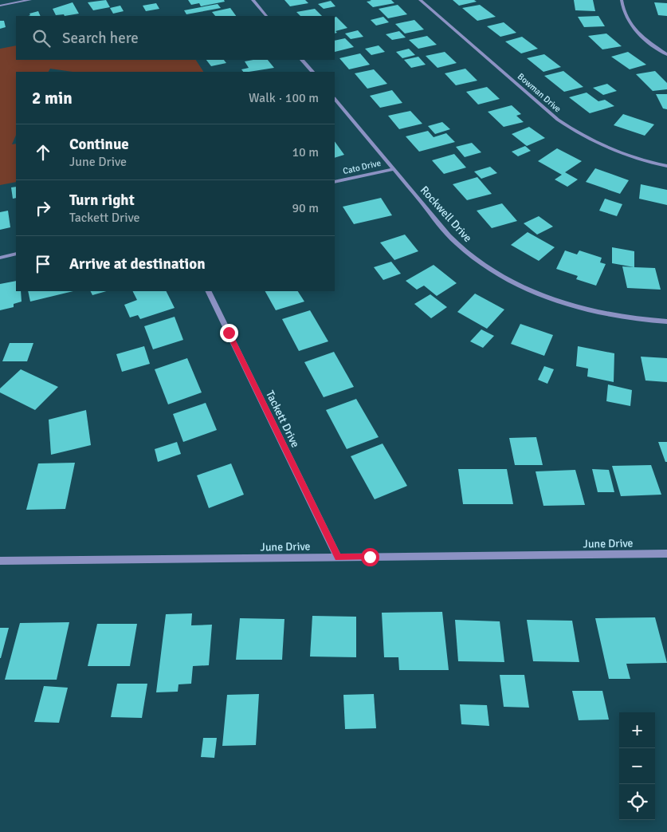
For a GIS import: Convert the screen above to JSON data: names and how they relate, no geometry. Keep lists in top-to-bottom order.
{
  "streets": {
    "street": [
      "Bowman Drive",
      "Cato Drive",
      "Rockwell Drive",
      "Tackett Drive",
      "June Drive"
    ]
  },
  "crossings": [
    ["Cato Drive", "Rockwell Drive"],
    ["Tackett Drive", "June Drive"]
  ],
  "page": {
    "search": "Search here",
    "heading": ["2 min", "Walk · 100 m"],
    "list": [
      ["Continue", "June Drive", "10 m"],
      ["Turn right", "Tackett Drive", "90 m"],
      "Arrive at destination"
    ],
    "map_buttons": ["+", "−"]
  }
}
